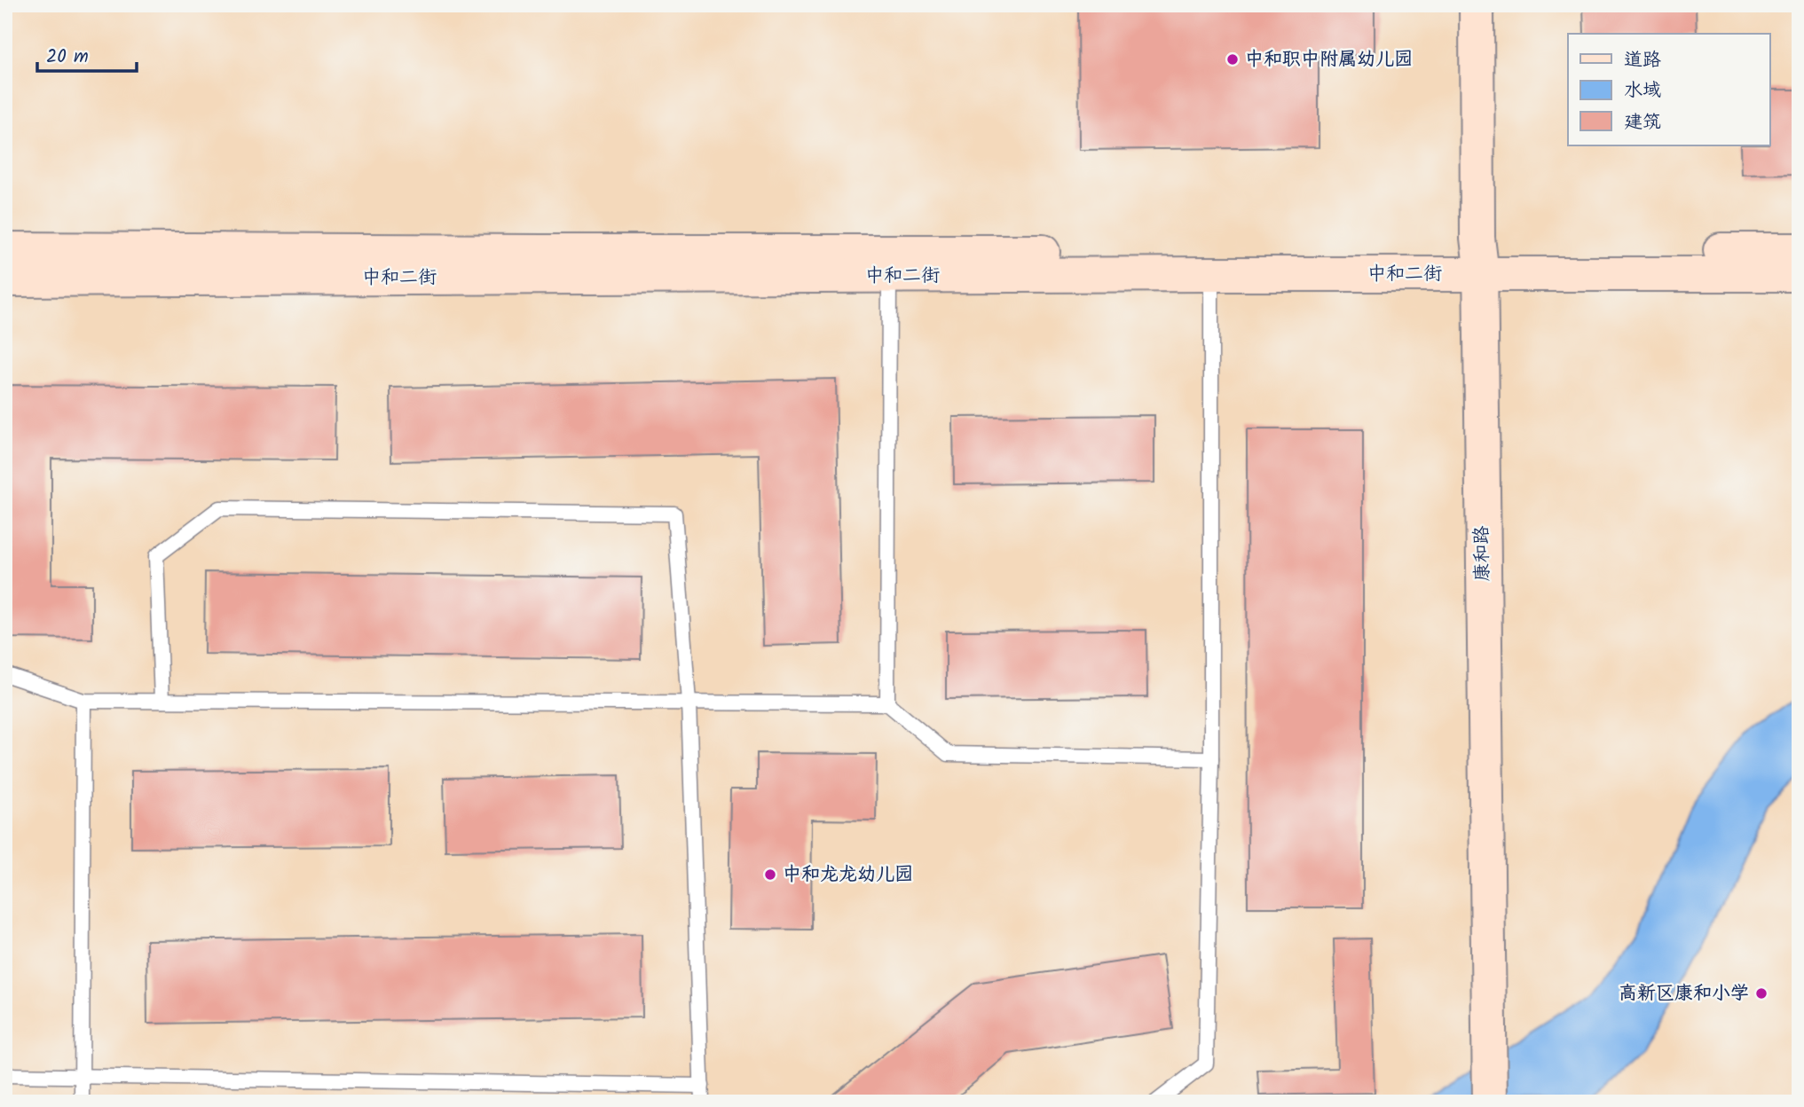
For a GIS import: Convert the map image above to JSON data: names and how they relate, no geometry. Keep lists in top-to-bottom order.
{
  "streets": {
    "street": ["中和二街", "康和路"]
  },
  "crossings": [
    ["中和二街", "康和路"]
  ],
  "places": ["中和职中附属幼儿园", "中和龙龙幼儿园", "高新区康和小学"],
  "legend": ["道路", "水域", "建筑"],
  "scale_bar": "20 m"
}
